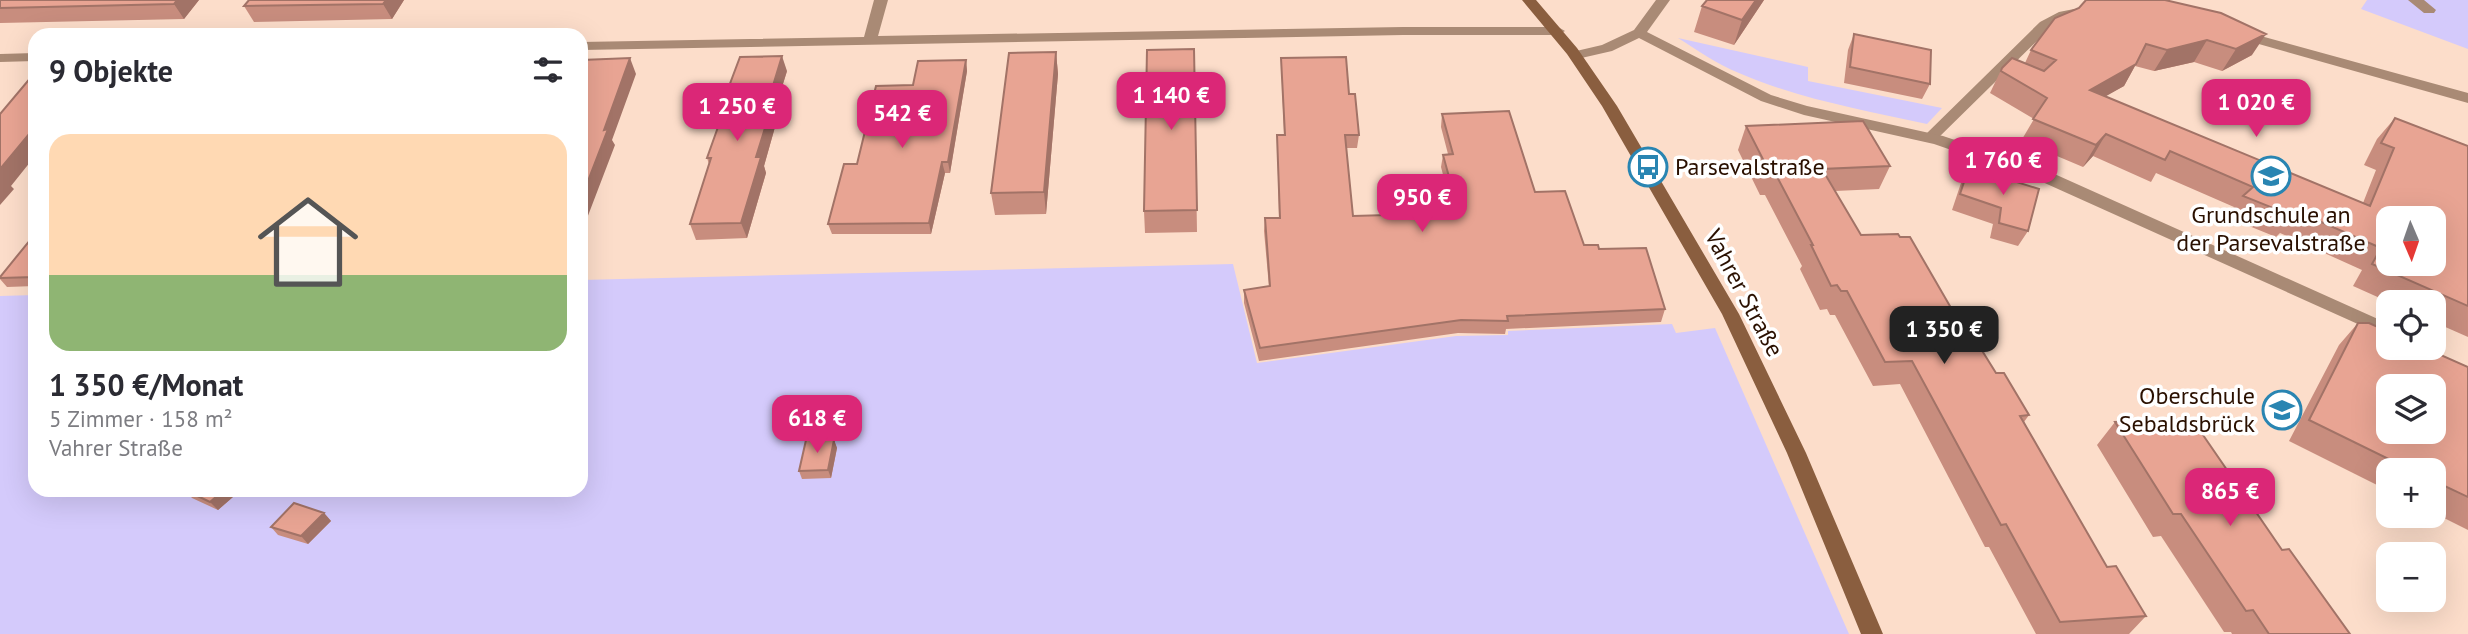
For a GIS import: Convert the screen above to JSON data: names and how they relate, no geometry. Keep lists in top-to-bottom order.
{
  "streets": {
    "main road": ["Vahrer Straße"]
  },
  "places": {
    "bus stop": ["Parsevalstraße"],
    "school or university": ["Grundschule an der Parsevalstraße", "Oberschule Sebaldsbrück"]
  },
  "north": "bottom",
  "page": {
    "heading": "9 Objekte",
    "price": [
      "1 140 €",
      "1 020 €",
      "1 250 €",
      "542 €",
      "1 760 €",
      "950 €",
      "1 350 €",
      "618 €",
      "865 €"
    ],
    "list": [
      {
        "name": "1 350 €/Monat",
        "note": "5 Zimmer · 158 m² · Vahrer Straße"
      }
    ],
    "map_buttons": ["+", "−"]
  }
}
